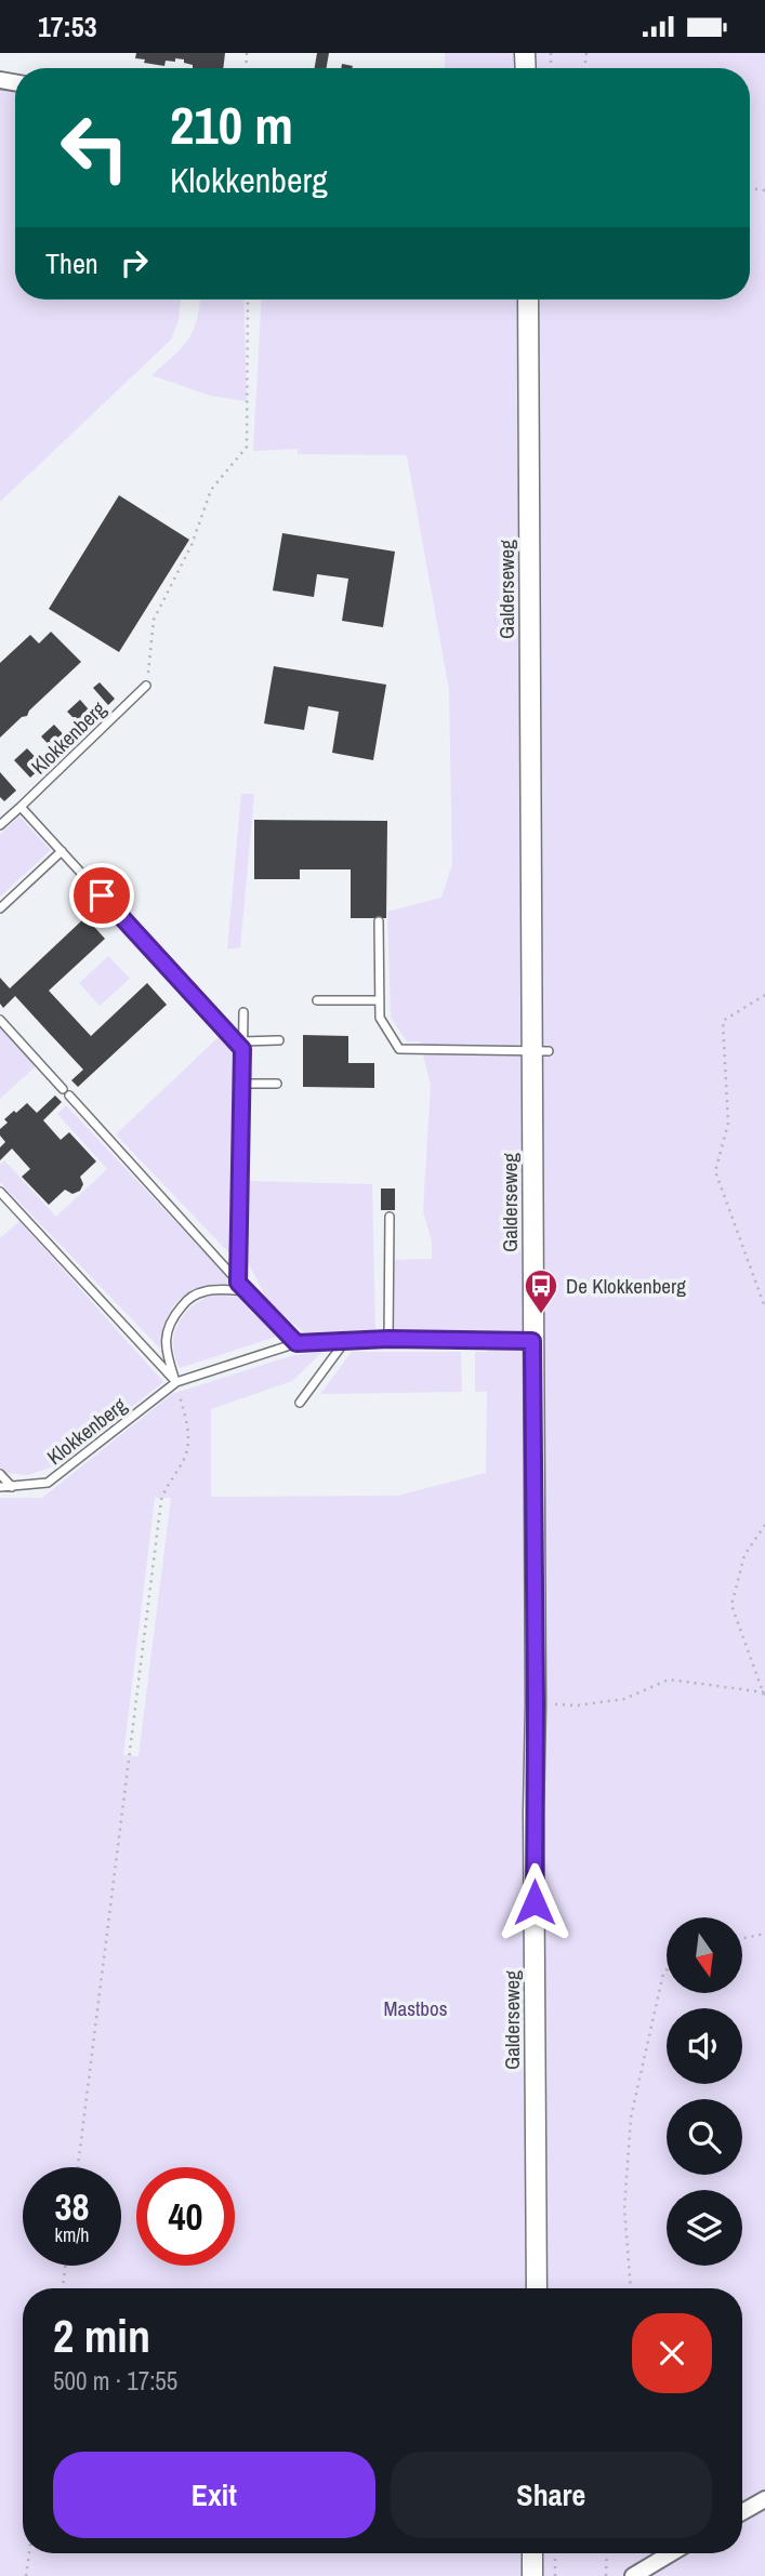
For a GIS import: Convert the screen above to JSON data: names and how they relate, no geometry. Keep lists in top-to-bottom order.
{
  "streets": {
    "street": ["Galderseweg"],
    "lane": ["Klokkenberg"]
  },
  "crossings": [
    ["Galderseweg", "Klokkenberg"]
  ],
  "parks": ["Mastbos"],
  "places": {
    "bus stop": ["De Klokkenberg"]
  },
  "north": "bottom",
  "page": {
    "status": "17:53",
    "turn": ["210 m", "Klokkenberg"],
    "then": "Then",
    "speed": "38 km/h",
    "limit": "40",
    "heading": ["2 min", "500 m · 17:55"],
    "buttons": ["Exit", "Share"]
  }
}
